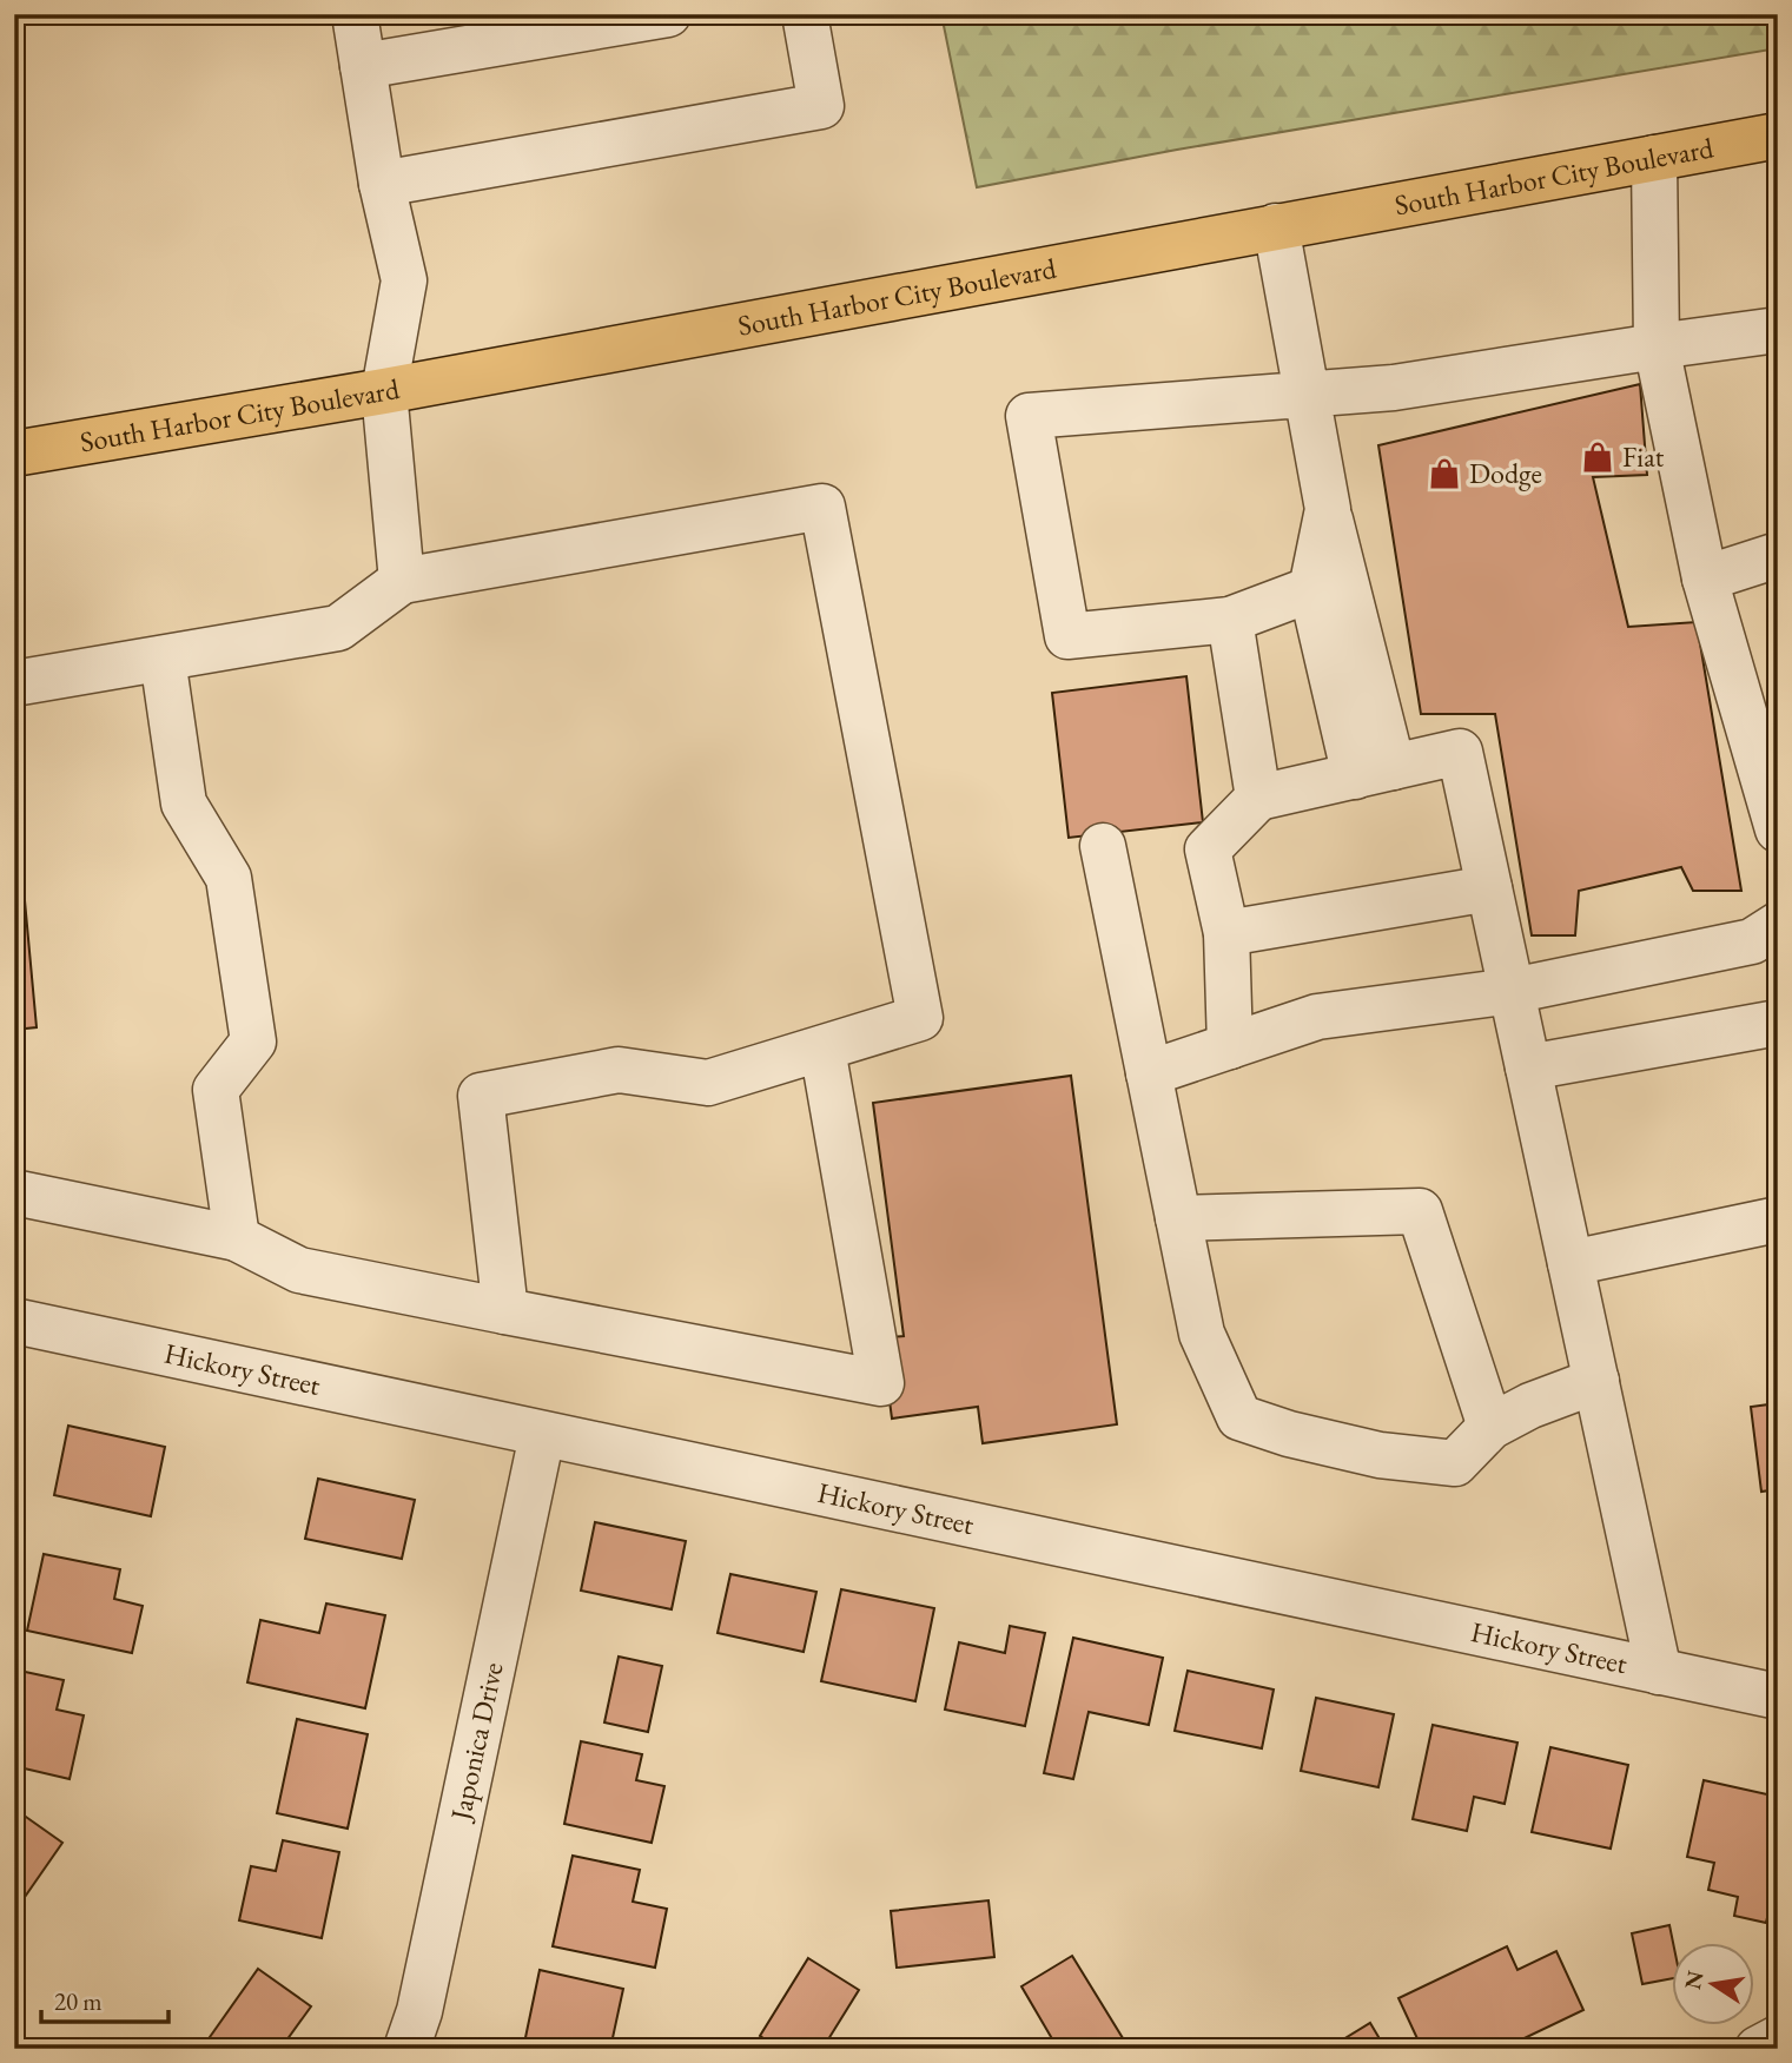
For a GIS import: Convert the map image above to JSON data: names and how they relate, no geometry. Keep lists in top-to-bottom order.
{
  "streets": {
    "main road": ["South Harbor City Boulevard"],
    "street": ["Hickory Street", "Japonica Drive"]
  },
  "crossings": [
    ["Hickory Street", "Japonica Drive"]
  ],
  "places": {
    "shop": ["Fiat", "Dodge"]
  },
  "scale_bar": "20 m",
  "north": "left"
}
